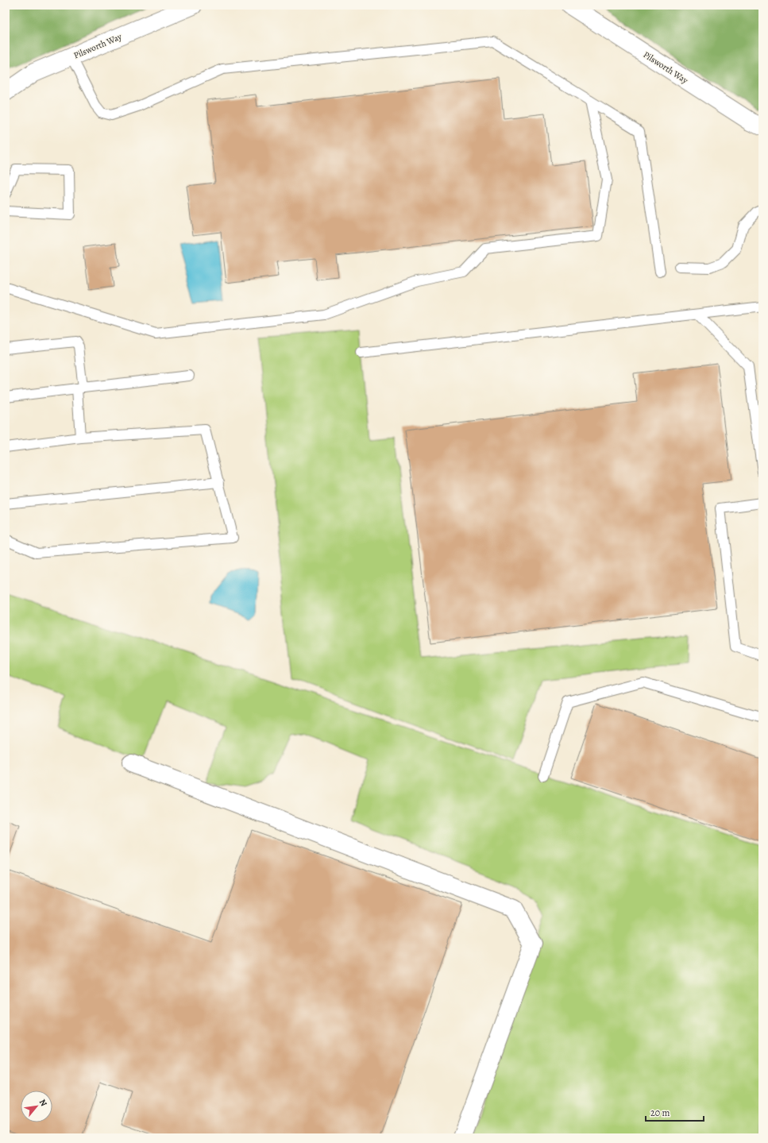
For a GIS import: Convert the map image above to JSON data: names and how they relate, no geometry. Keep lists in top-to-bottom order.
{
  "streets": {
    "street": ["Pilsworth Way"]
  },
  "scale_bar": "20 m",
  "north": "top right"
}
